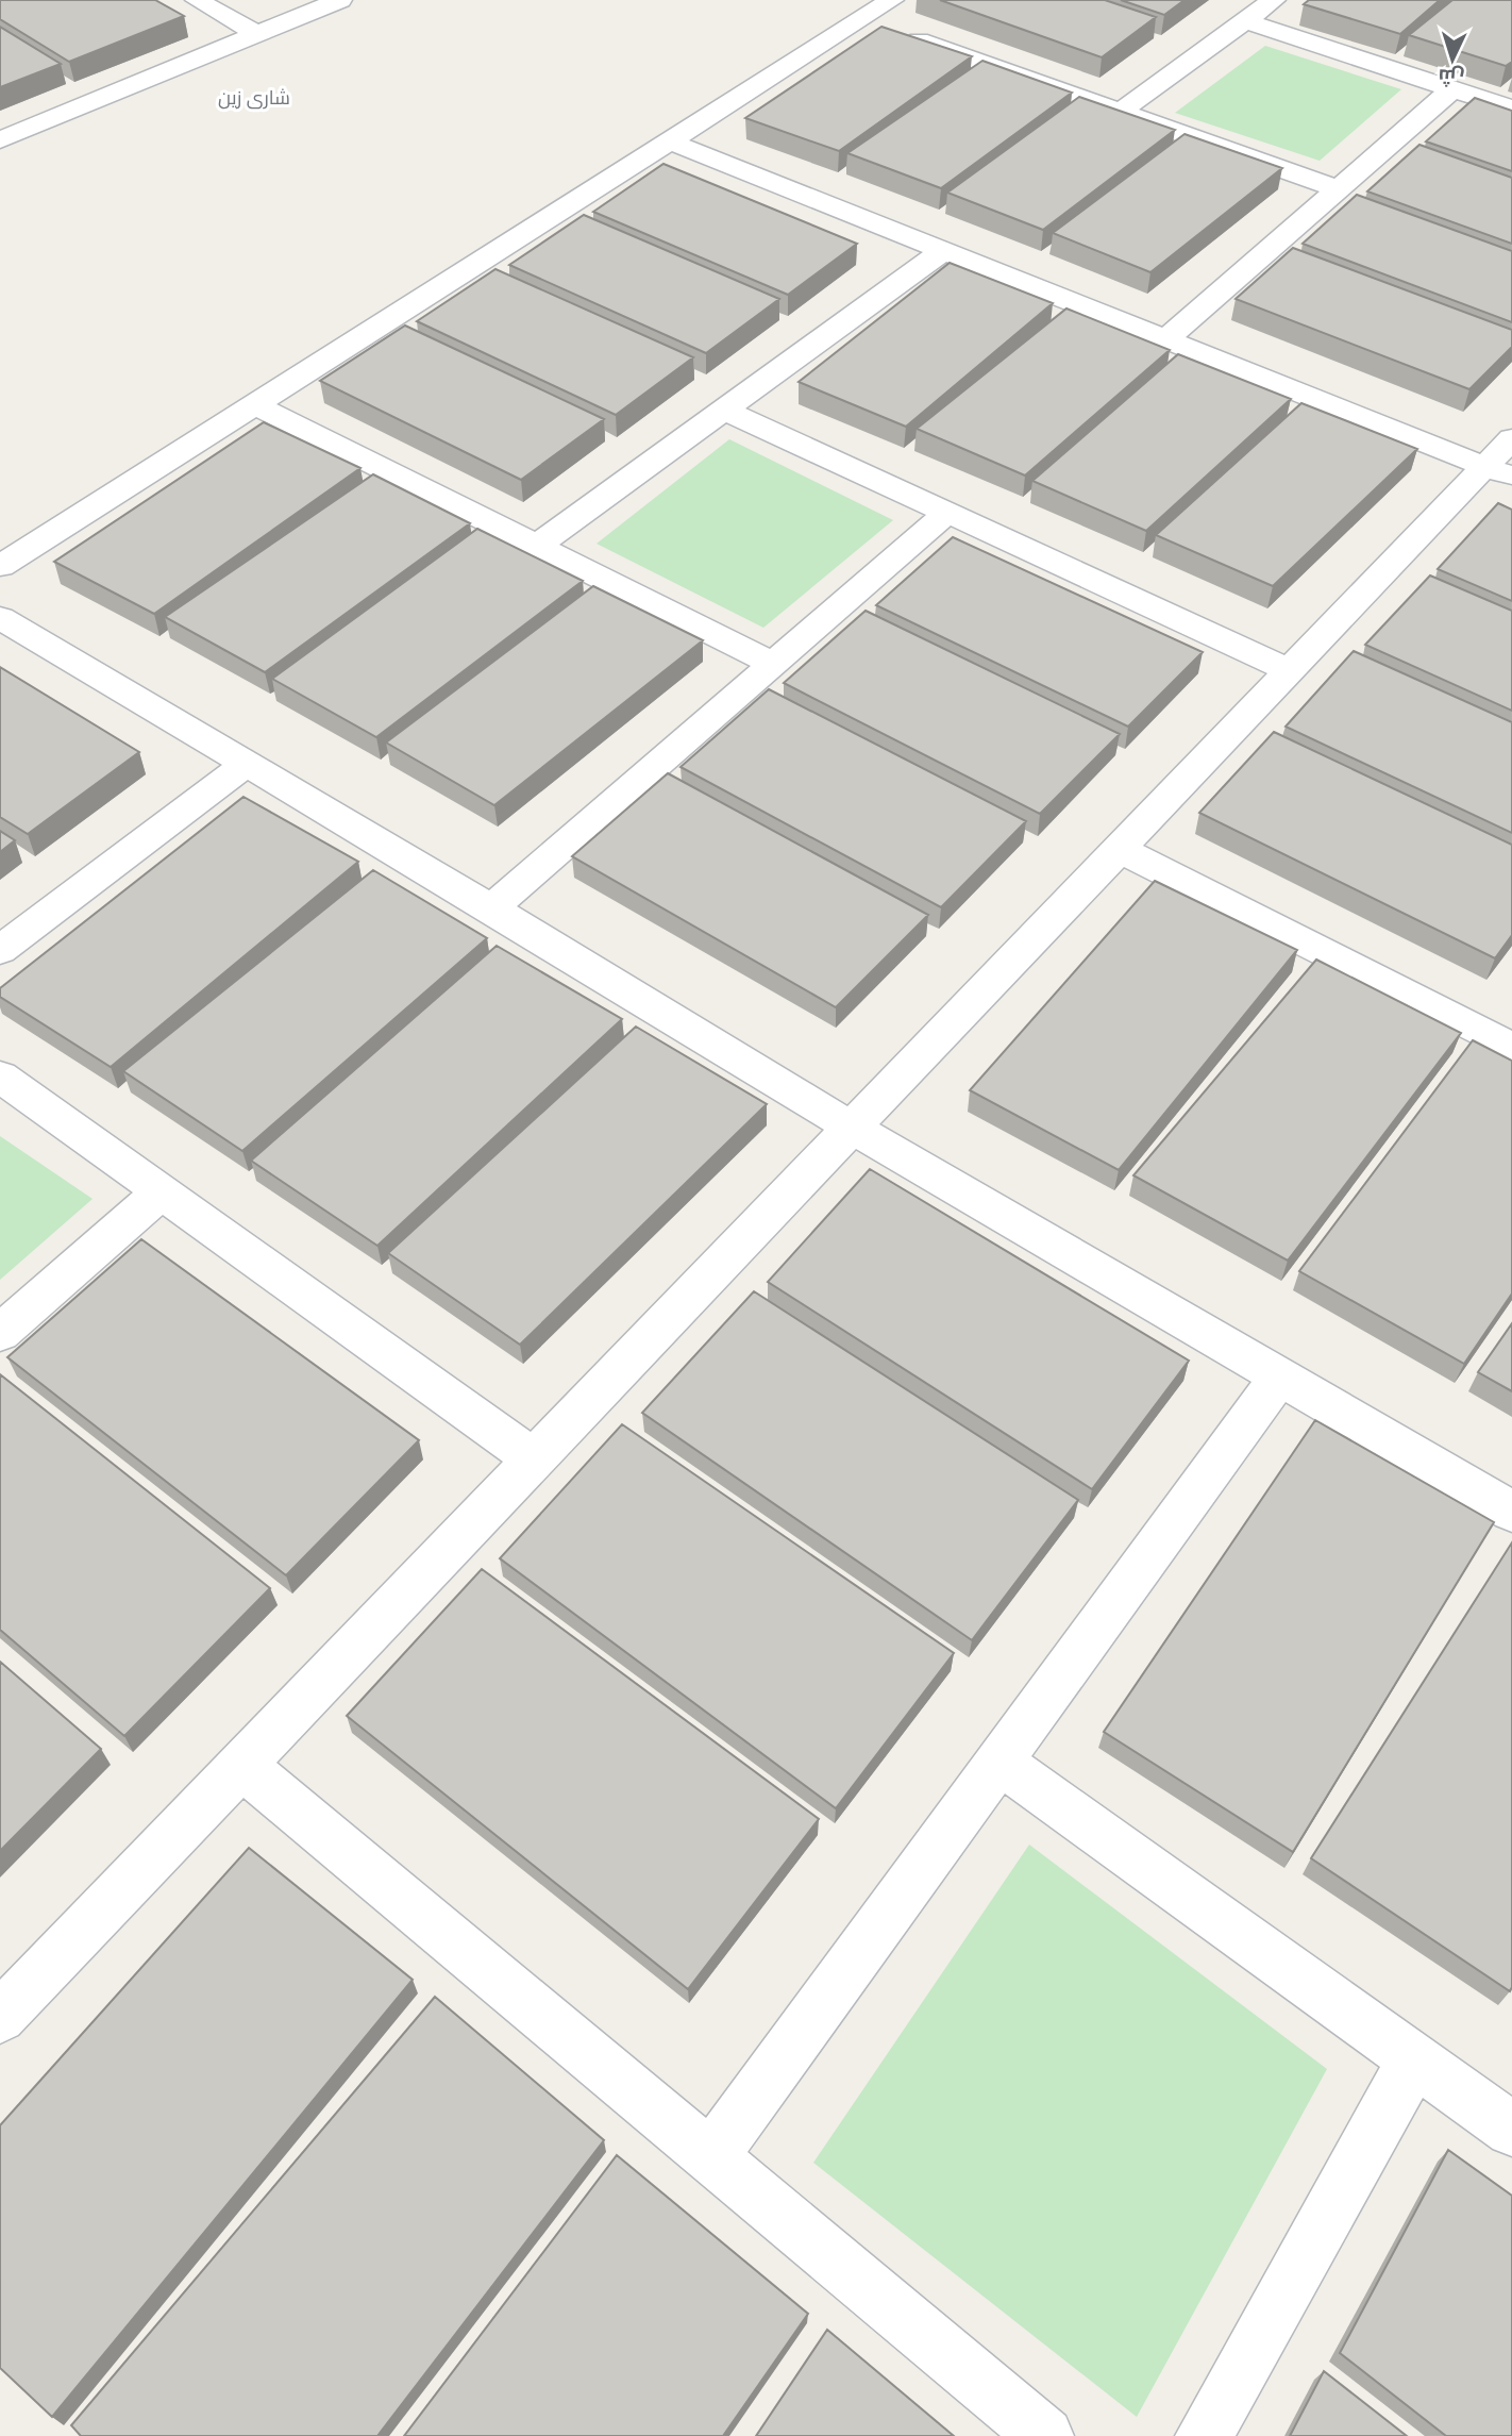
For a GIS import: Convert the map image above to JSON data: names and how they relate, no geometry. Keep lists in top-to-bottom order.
{
  "districts": ["شاری زین"],
  "north": "bottom"
}
